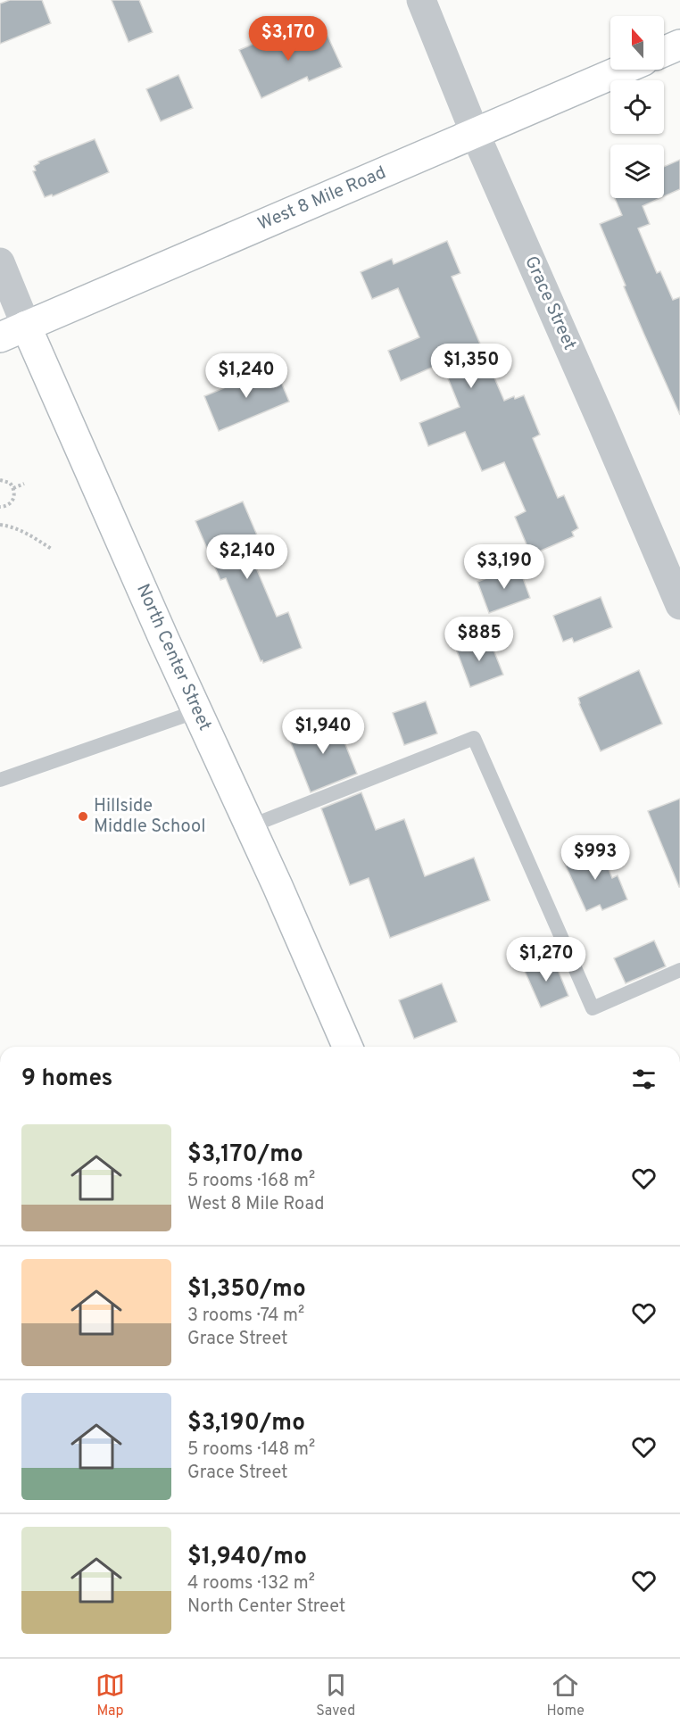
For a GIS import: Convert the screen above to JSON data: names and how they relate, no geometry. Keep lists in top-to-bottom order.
{
  "streets": {
    "main road": ["West 8 Mile Road", "North Center Street"],
    "street": ["Grace Street"]
  },
  "crossings": [
    ["West 8 Mile Road", "Grace Street"],
    ["West 8 Mile Road", "North Center Street"]
  ],
  "places": ["Hillside Middle School"],
  "north": "top",
  "page": {
    "price": [
      "$3,170",
      "$1,350",
      "$1,240",
      "$2,140",
      "$3,190",
      "$885",
      "$1,940",
      "$993",
      "$1,270"
    ],
    "heading": "9 homes",
    "list": [
      {
        "name": "$3,170/mo",
        "note": "5 rooms · 168 m² · West 8 Mile Road"
      },
      {
        "name": "$1,350/mo",
        "note": "3 rooms · 74 m² · Grace Street"
      },
      {
        "name": "$3,190/mo",
        "note": "5 rooms · 148 m² · Grace Street"
      },
      {
        "name": "$1,940/mo",
        "note": "4 rooms · 132 m² · North Center Street"
      }
    ],
    "tabs": ["Map", "Saved", "Home"]
  }
}
